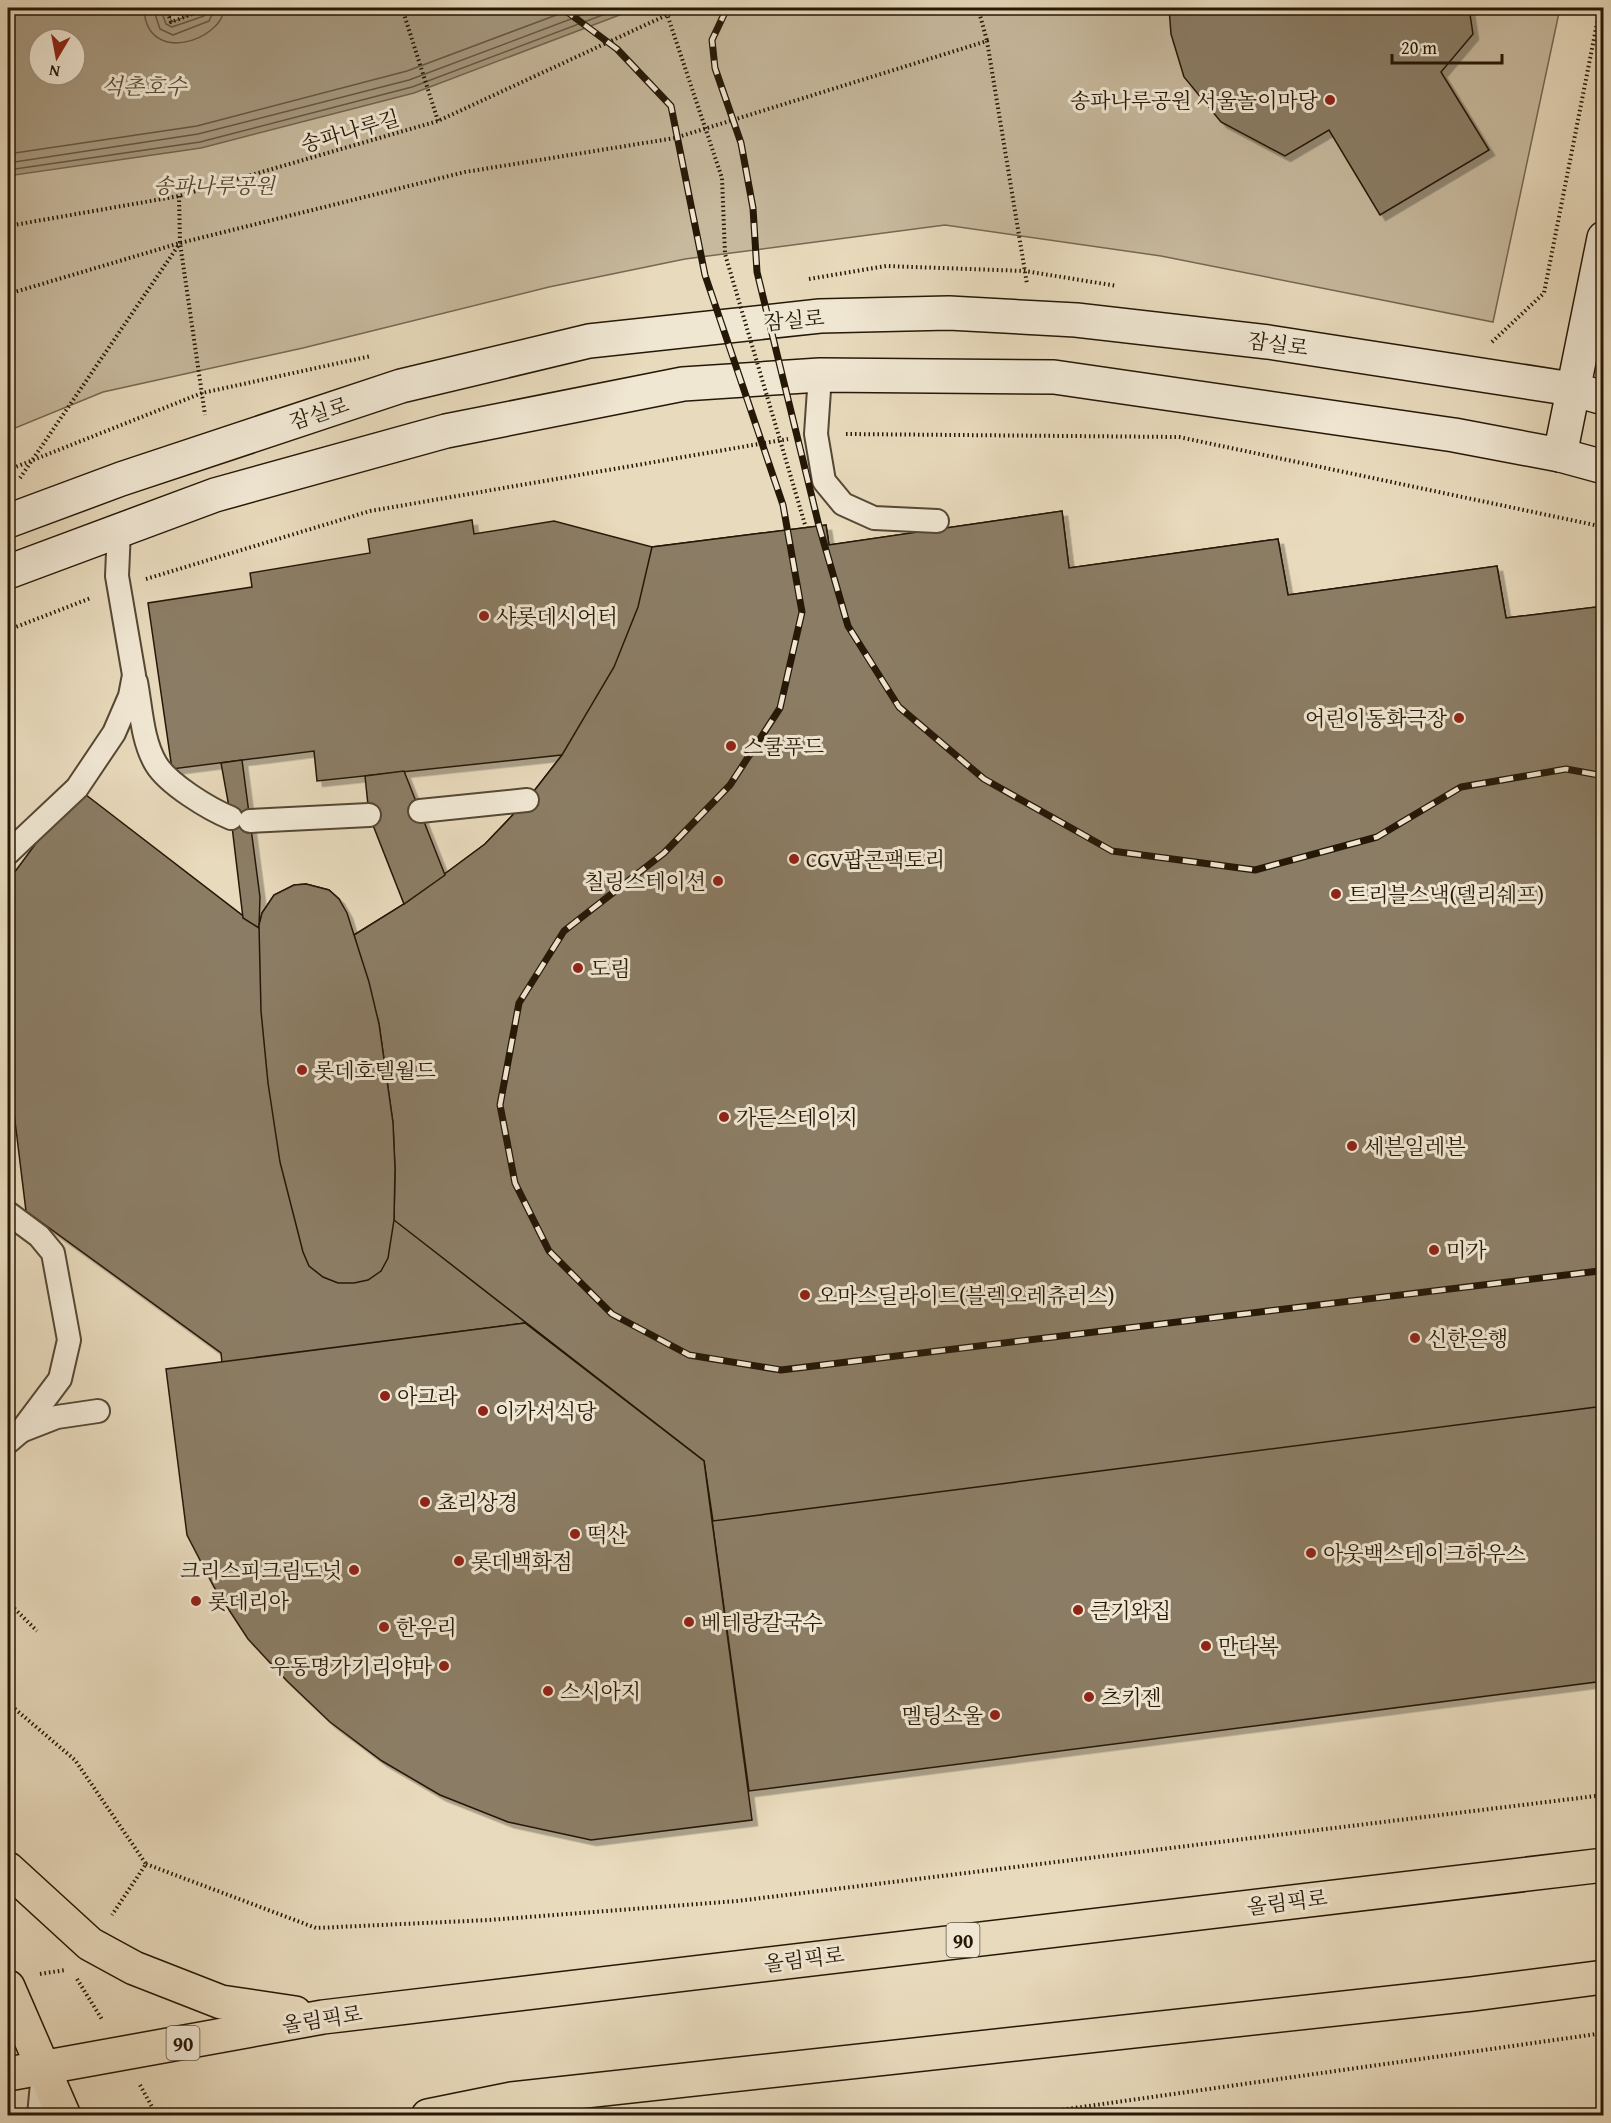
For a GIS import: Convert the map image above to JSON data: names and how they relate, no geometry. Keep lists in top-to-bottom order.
{
  "streets": {
    "main road": ["올림픽로", "90"],
    "street": ["잠실로"],
    "path": ["송파나루길"]
  },
  "water": ["석촌호수"],
  "parks": ["송파나루공원"],
  "places": [
    "송파나루공원 서울놀이마당",
    "샤롯데시어터",
    "어린이동화극장",
    "스쿨푸드",
    "CGV팝콘팩토리",
    "칠링스테이션",
    "트리블스낵(델리쉐프)",
    "도림",
    "롯데호텔월드",
    "가든스테이지",
    "세븐일레븐",
    "미가",
    "오마스딜라이트(블렉오레츄러스)",
    "신한은행",
    "아그라",
    "이가서식당",
    "쵸리상경",
    "떡산",
    "아웃백스테이크하우스",
    "롯데백화점",
    "크리스피크림도넛",
    "롯데리아",
    "큰기와집",
    "베테랑칼국수",
    "한우리",
    "만다복",
    "우동명가기리야마",
    "스시아지",
    "츠키젠",
    "멜팅소울"
  ],
  "scale_bar": "20 m",
  "north": "bottom"
}
